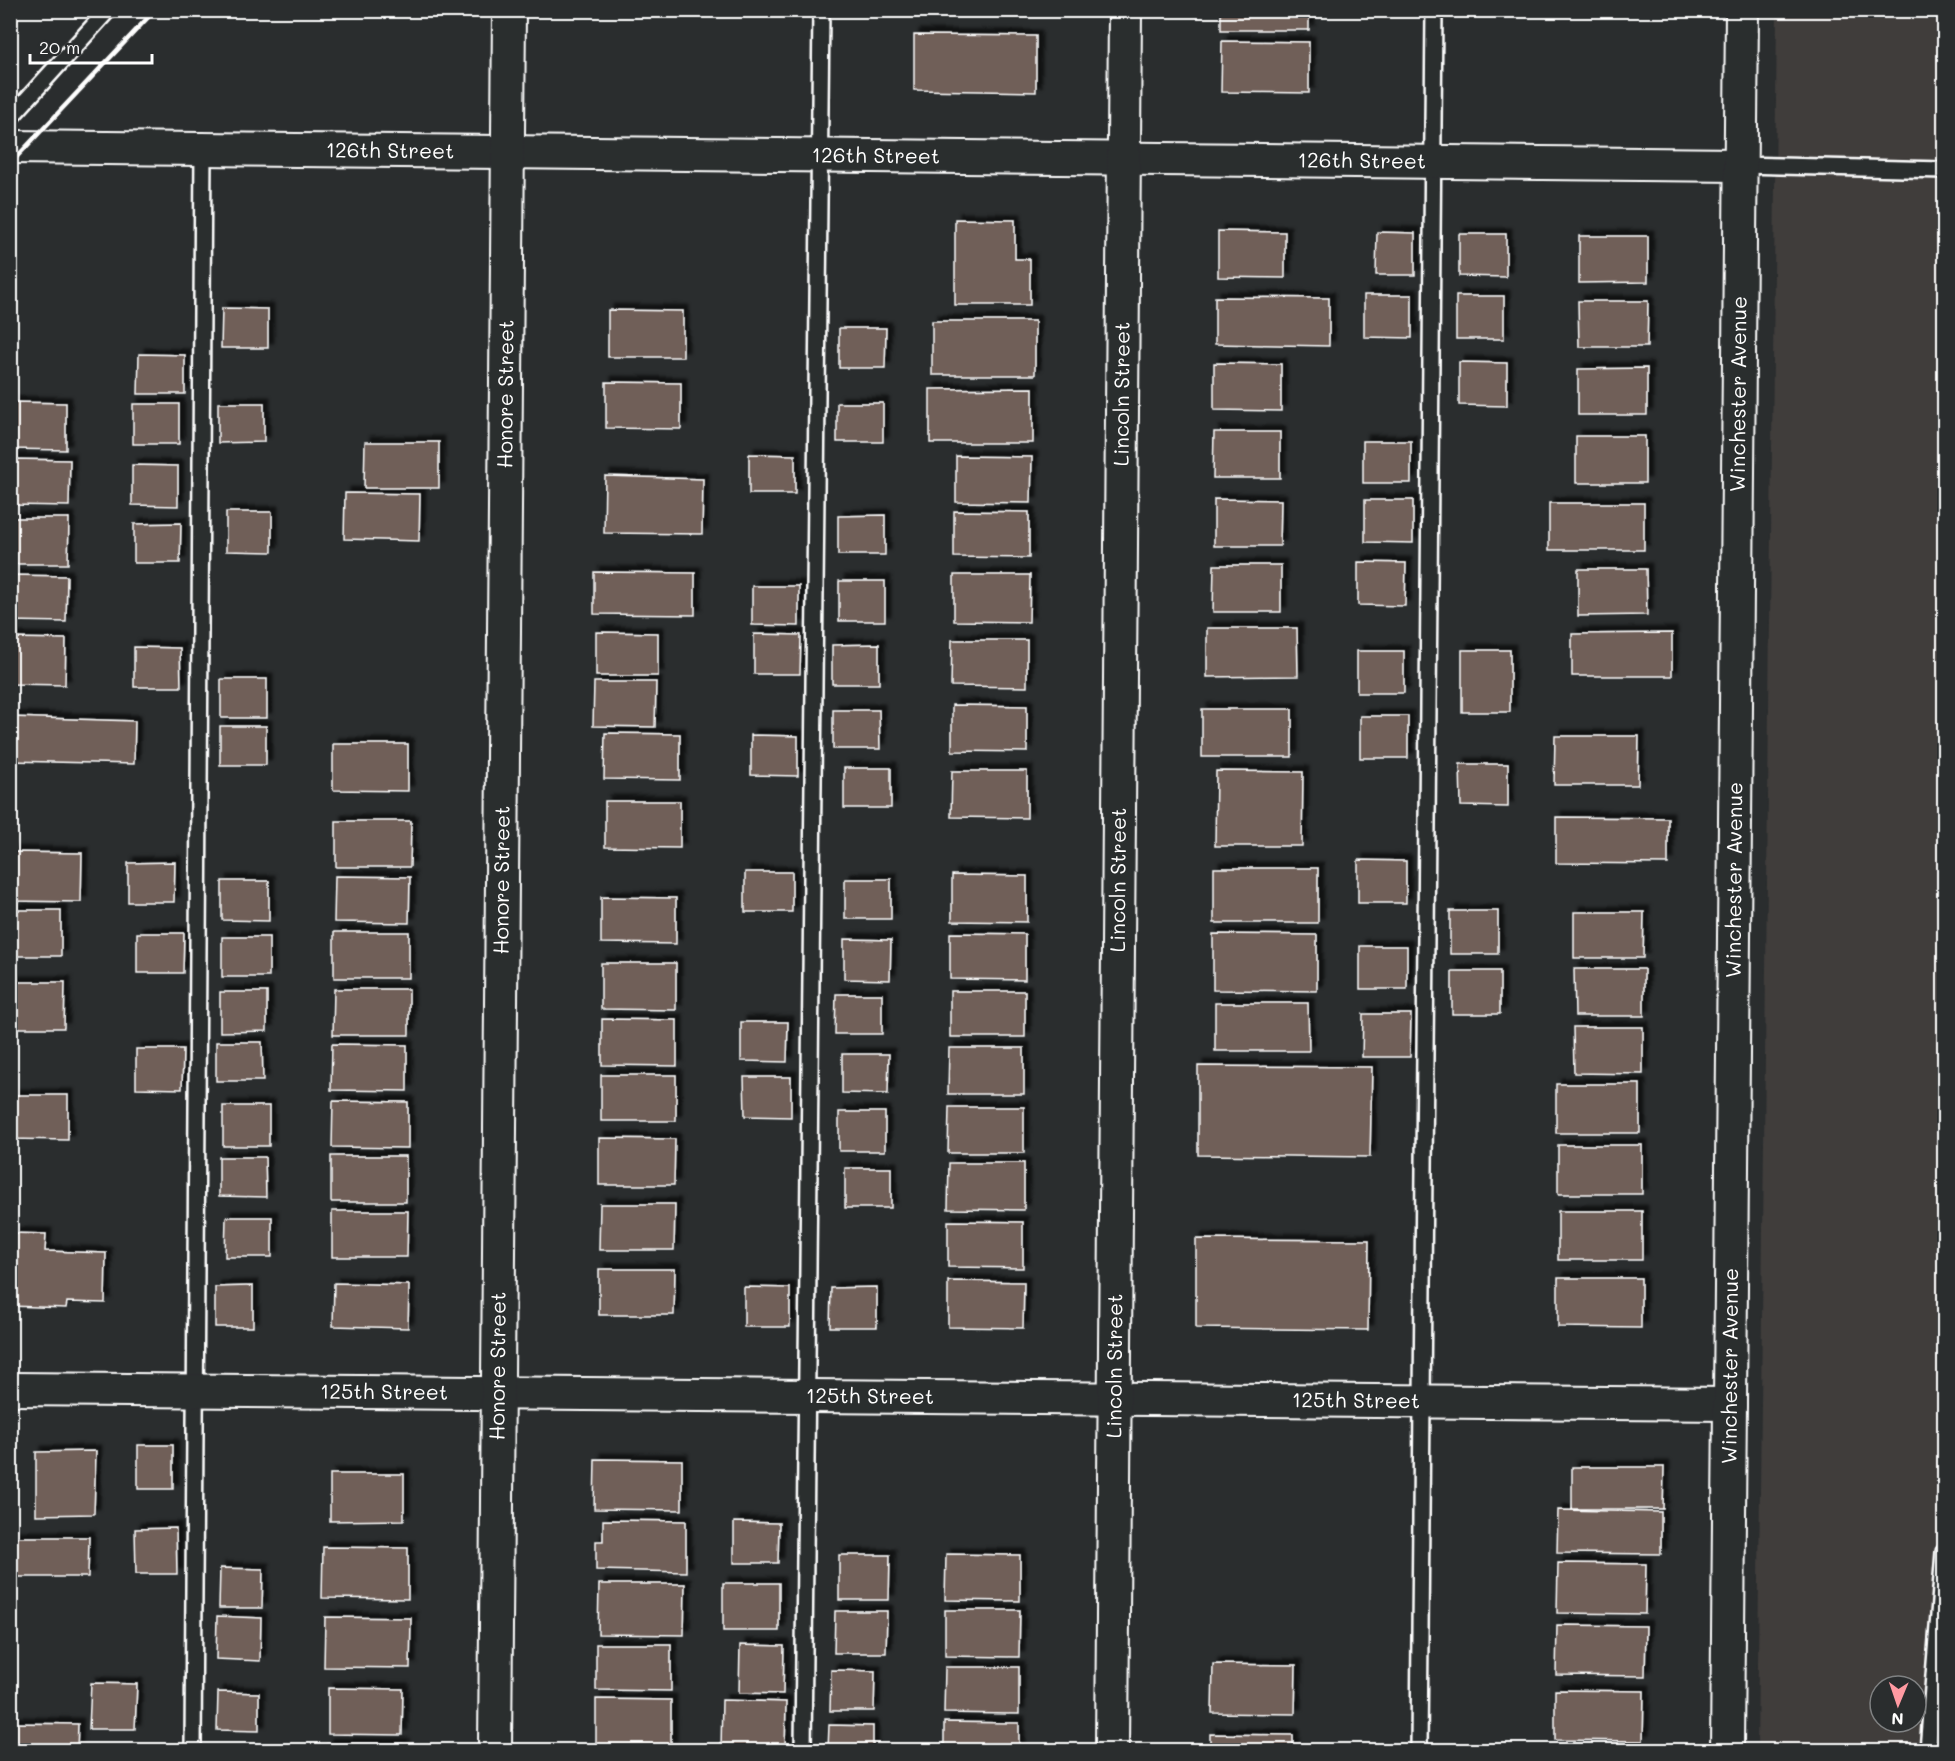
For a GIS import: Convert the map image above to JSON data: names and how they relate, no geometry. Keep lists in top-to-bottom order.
{
  "streets": {
    "street": [
      "126th Street",
      "Honore Street",
      "Lincoln Street",
      "Winchester Avenue",
      "125th Street"
    ]
  },
  "crossings": [
    ["126th Street", "Honore Street"],
    ["126th Street", "Lincoln Street"],
    ["126th Street", "Winchester Avenue"],
    ["Honore Street", "125th Street"],
    ["Lincoln Street", "125th Street"],
    ["Winchester Avenue", "125th Street"]
  ],
  "scale_bar": "20 m",
  "north": "bottom"
}
